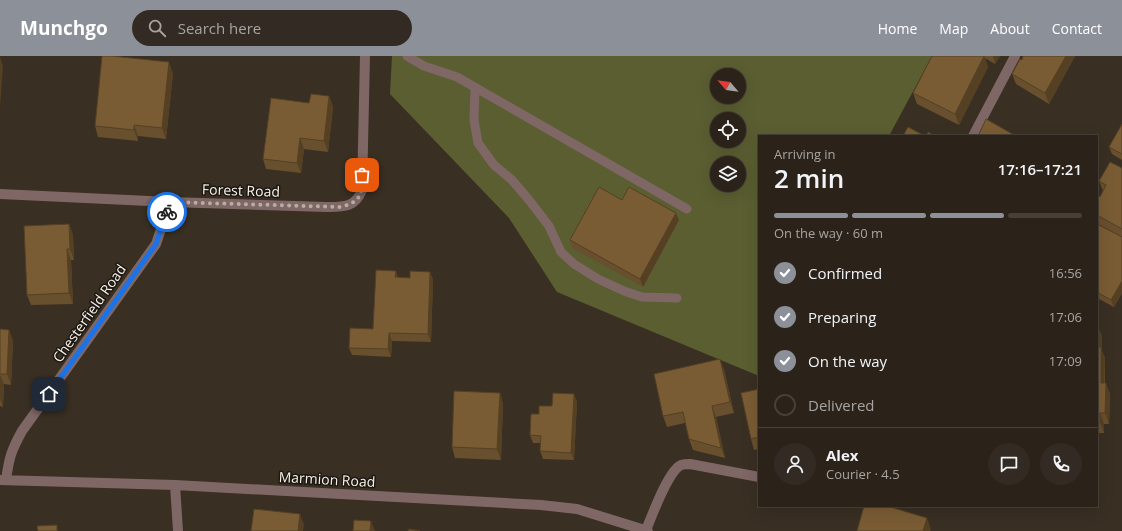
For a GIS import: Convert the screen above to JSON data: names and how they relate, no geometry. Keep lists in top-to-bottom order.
{
  "streets": {
    "street": ["Forest Road", "Chesterfield Road", "Marmion Road"]
  },
  "crossings": [
    ["Forest Road", "Chesterfield Road"],
    ["Chesterfield Road", "Marmion Road"]
  ],
  "north": "top left",
  "page": {
    "header": "Munchgo",
    "search": "Search here",
    "nav": [
      "Home",
      "Map",
      "About",
      "Contact"
    ],
    "heading": ["2 min", "Arriving in", "17:16–17:21"],
    "panel": ["Alex", "Courier · 4.5"],
    "bar": "On the way · 60 m",
    "list": [
      ["Confirmed", "16:56"],
      ["Preparing", "17:06"],
      ["On the way", "17:09"],
      "Delivered"
    ]
  }
}
